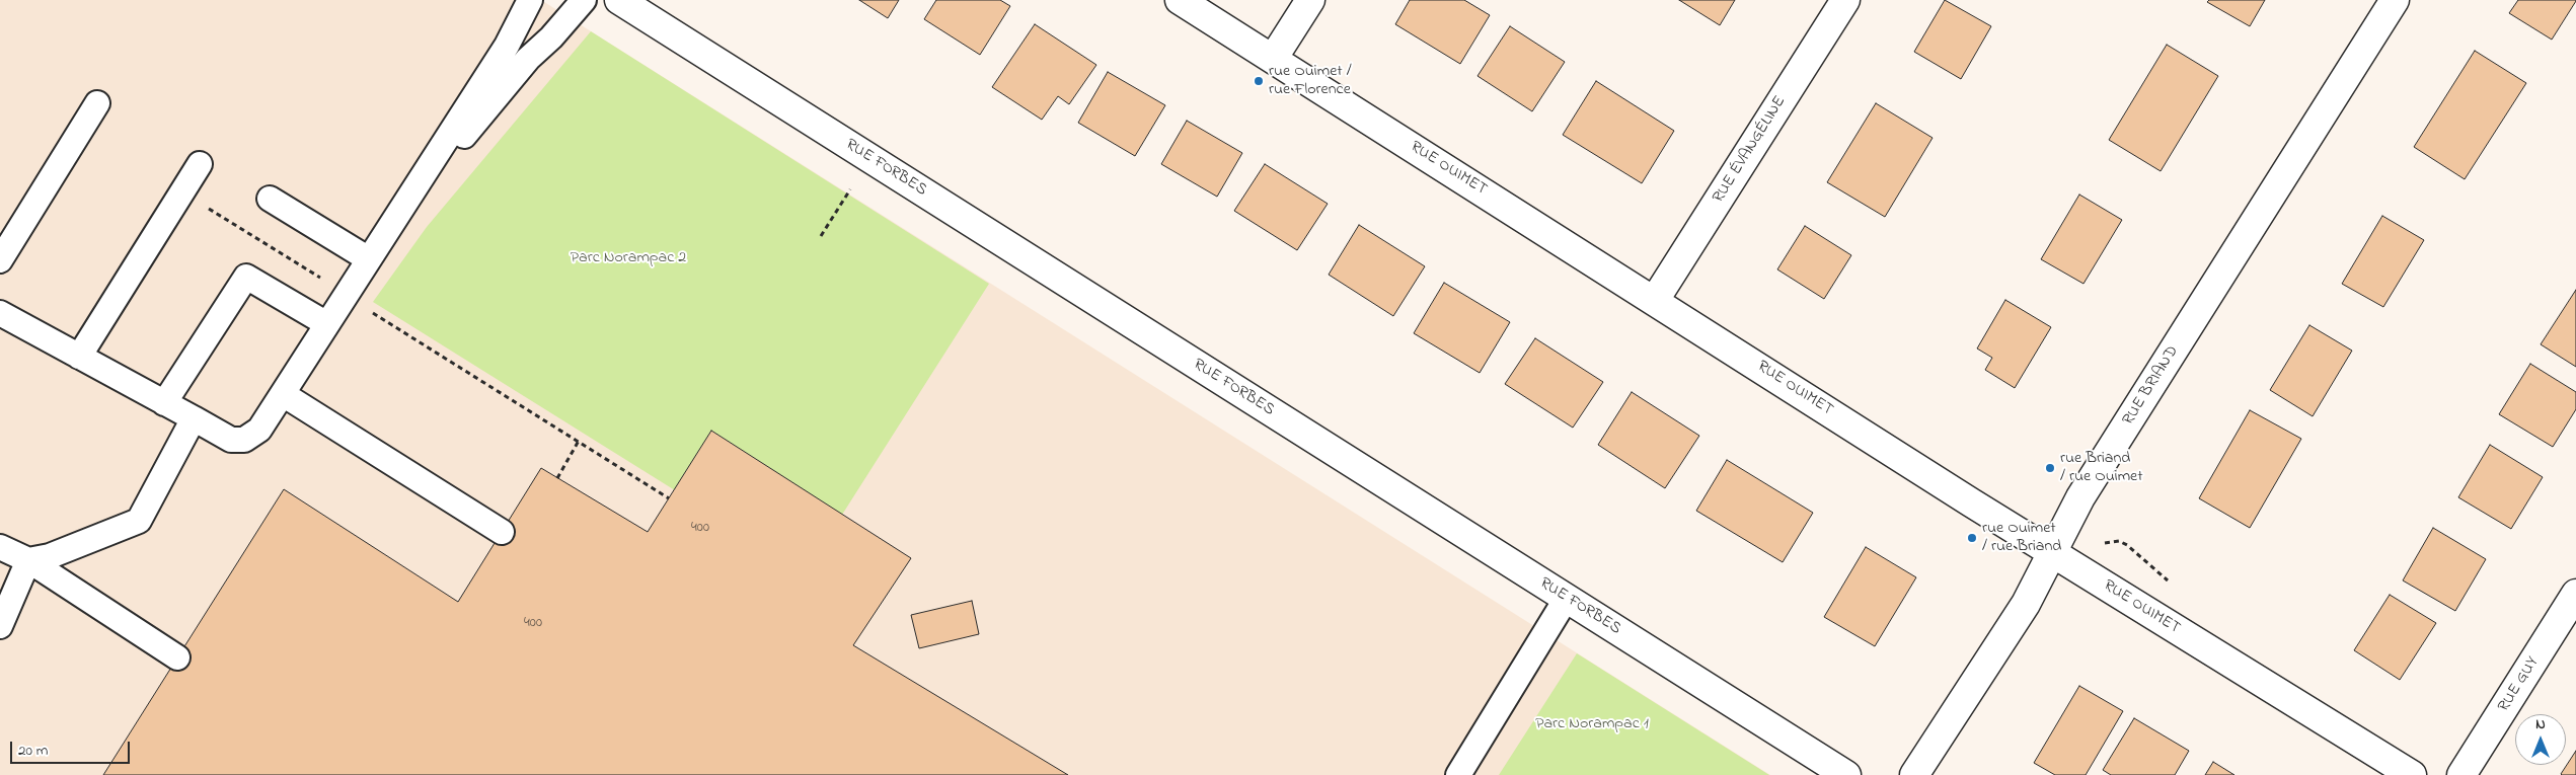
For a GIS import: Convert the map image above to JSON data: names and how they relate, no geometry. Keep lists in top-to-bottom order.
{
  "streets": {
    "street": [
      "RUE ÉVANGÉLINE",
      "RUE FORBES",
      "RUE OUIMET",
      "RUE BRIAND",
      "RUE GUY"
    ]
  },
  "crossings": [
    ["RUE ÉVANGÉLINE", "RUE OUIMET"],
    ["RUE OUIMET", "RUE BRIAND"]
  ],
  "parks": ["Parc Norampac 2", "Parc Norampac 1"],
  "places": ["rue Ouimet / rue Florence", "rue Briand / rue Ouimet", "rue Ouimet / rue Briand"],
  "house_numbers": ["400", "400"],
  "scale_bar": "20 m",
  "north": "top"
}
